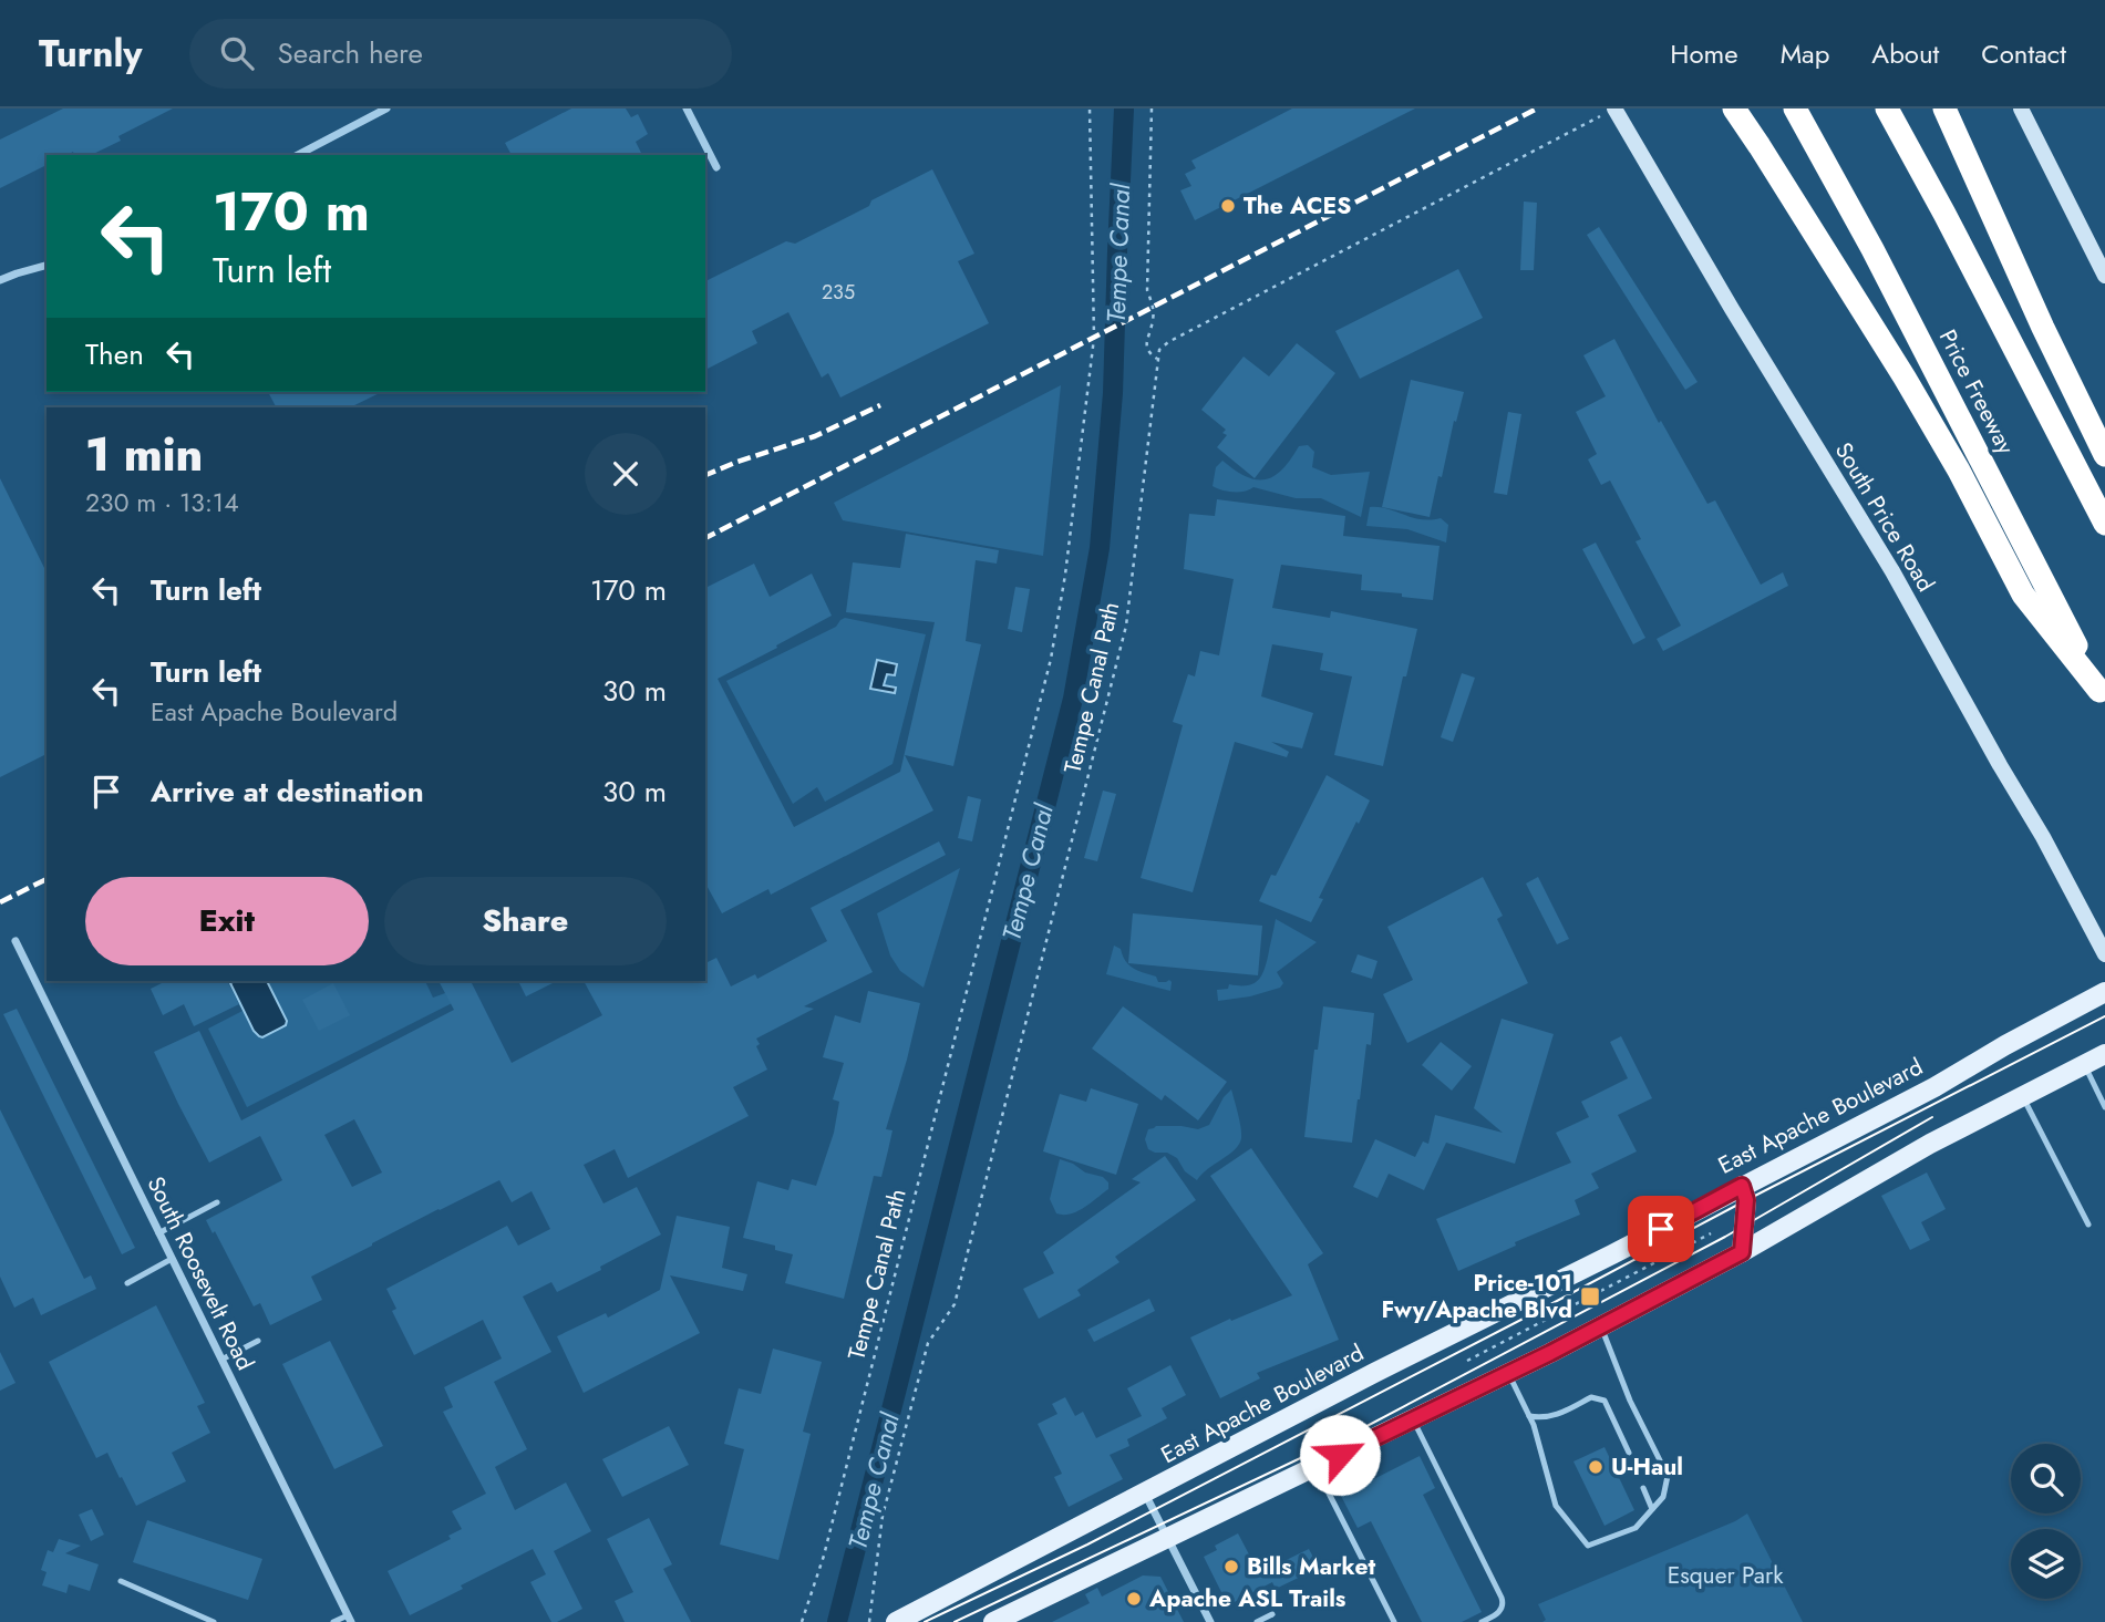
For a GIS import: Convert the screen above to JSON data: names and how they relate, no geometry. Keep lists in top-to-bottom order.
{
  "streets": {
    "highway": ["Price Freeway"],
    "main road": ["South Price Road", "East Apache Boulevard"],
    "street": ["South Roosevelt Road"],
    "path": ["Tempe Canal Path"]
  },
  "water": ["Tempe Canal"],
  "parks": ["Esquer Park"],
  "places": {
    "other": [
      "The ACES",
      "U-Haul",
      "Bills Market",
      "Apache ASL Trails"
    ],
    "transit": ["Price-101 Fwy/Apache Blvd"]
  },
  "house_numbers": ["235"],
  "page": {
    "header": "Turnly",
    "search": "Search here",
    "nav": [
      "Home",
      "Map",
      "About",
      "Contact"
    ],
    "turn": ["170 m", "Turn left"],
    "then": "Then",
    "heading": ["1 min", "230 m · 13:14"],
    "list": [
      {
        "name": "Turn left",
        "value": "170 m"
      },
      {
        "name": "Turn left",
        "note": "East Apache Boulevard",
        "value": "30 m"
      },
      {
        "name": "Arrive at destination",
        "value": "30 m"
      }
    ],
    "buttons": ["Exit", "Share"]
  }
}
